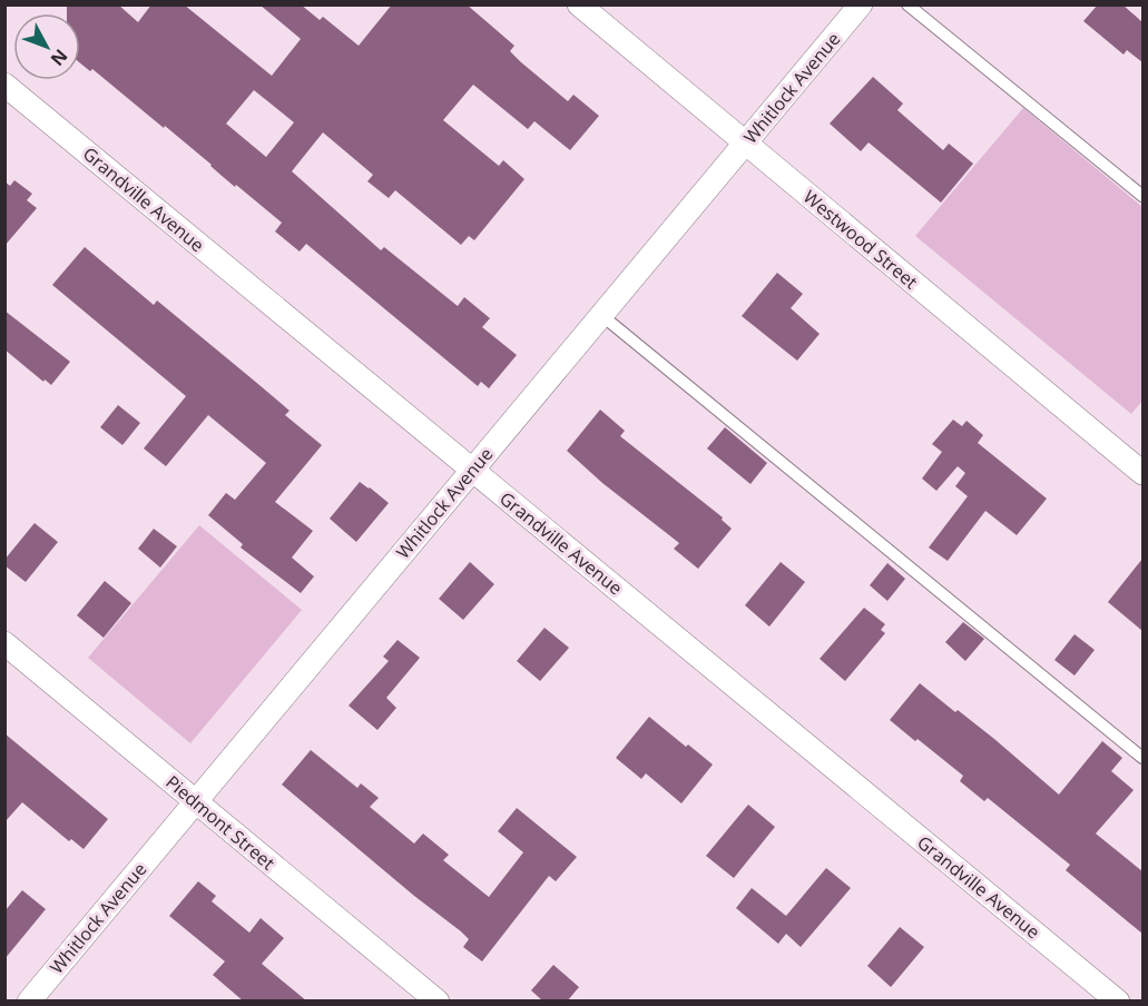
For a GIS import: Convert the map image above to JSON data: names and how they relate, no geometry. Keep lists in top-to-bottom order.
{
  "streets": {
    "street": [
      "Whitlock Avenue",
      "Grandville Avenue",
      "Westwood Street",
      "Piedmont Street"
    ]
  },
  "crossings": [
    ["Whitlock Avenue", "Grandville Avenue"],
    ["Whitlock Avenue", "Westwood Street"],
    ["Whitlock Avenue", "Piedmont Street"]
  ],
  "north": "bottom right"
}
